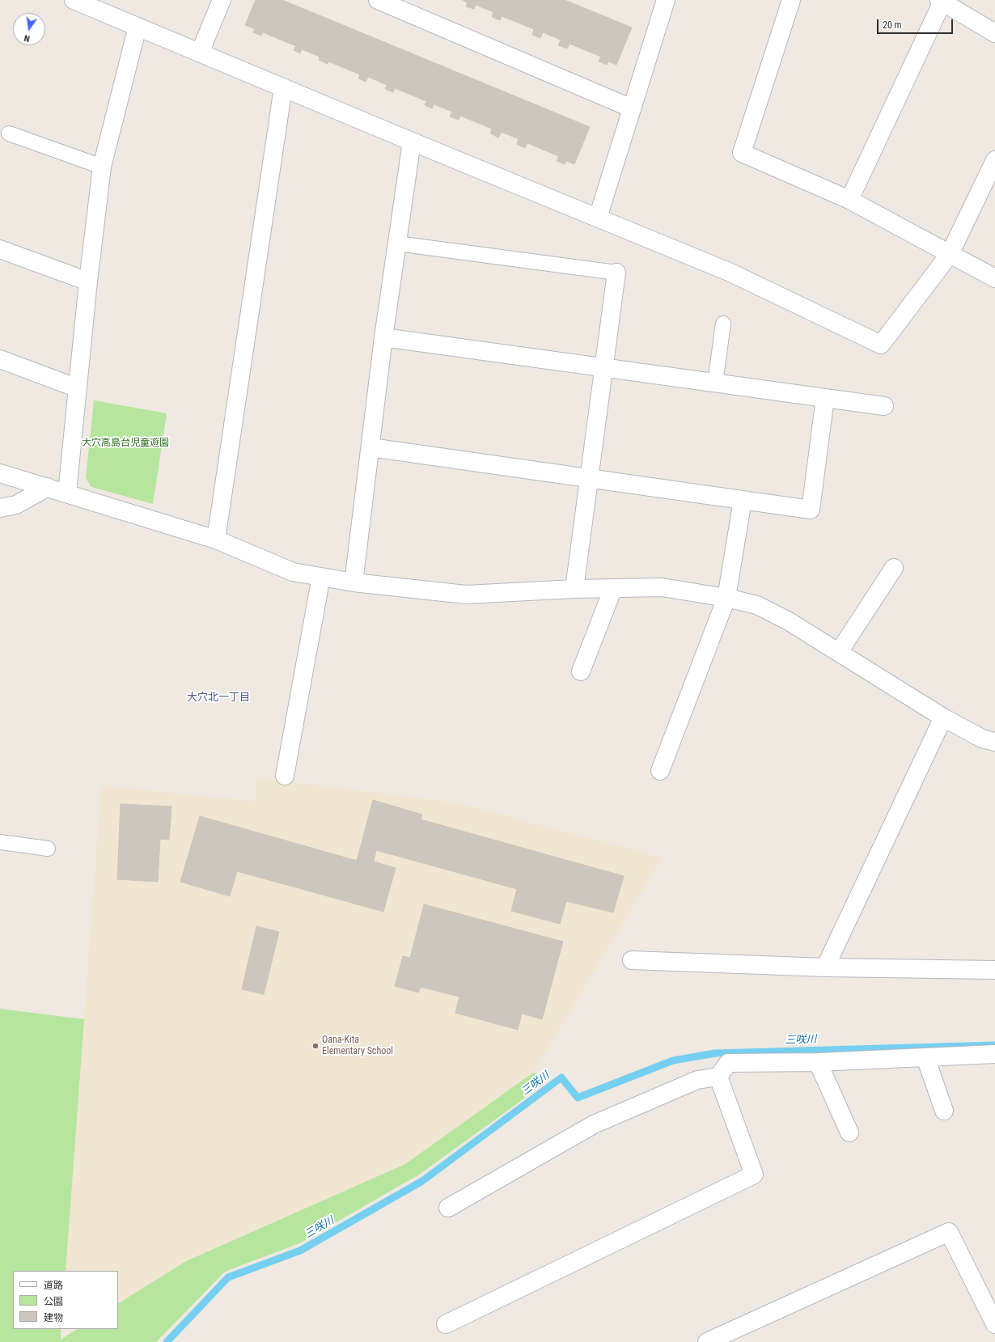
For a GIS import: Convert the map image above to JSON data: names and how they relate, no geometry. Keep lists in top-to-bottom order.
{
  "districts": ["大穴北一丁目"],
  "water": ["三咲川"],
  "parks": ["大穴高島台児童遊園"],
  "places": ["Oana-Kita Elementary School"],
  "legend": ["道路", "公園", "建物"],
  "scale_bar": "20 m",
  "north": "bottom"
}
